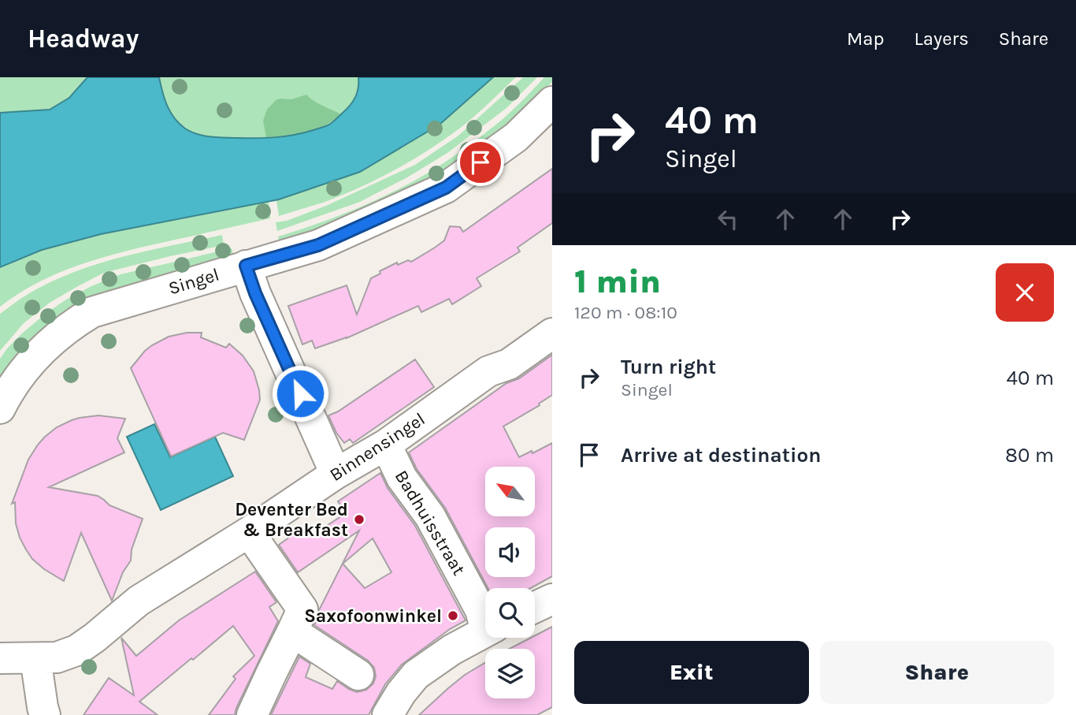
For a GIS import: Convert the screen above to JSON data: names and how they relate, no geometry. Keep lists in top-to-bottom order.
{
  "streets": {
    "street": ["Singel", "Binnensingel", "Badhuisstraat"]
  },
  "crossings": [
    ["Binnensingel", "Badhuisstraat"]
  ],
  "places": ["Deventer Bed & Breakfast", "Saxofoonwinkel"],
  "north": "top left",
  "page": {
    "header": "Headway",
    "nav": ["Map", "Layers", "Share"],
    "turn": ["40 m", "Singel"],
    "heading": ["1 min", "120 m · 08:10"],
    "list": [
      {
        "name": "Turn right",
        "note": "Singel",
        "value": "40 m"
      },
      {
        "name": "Arrive at destination",
        "value": "80 m"
      }
    ],
    "buttons": ["Exit", "Share"]
  }
}
